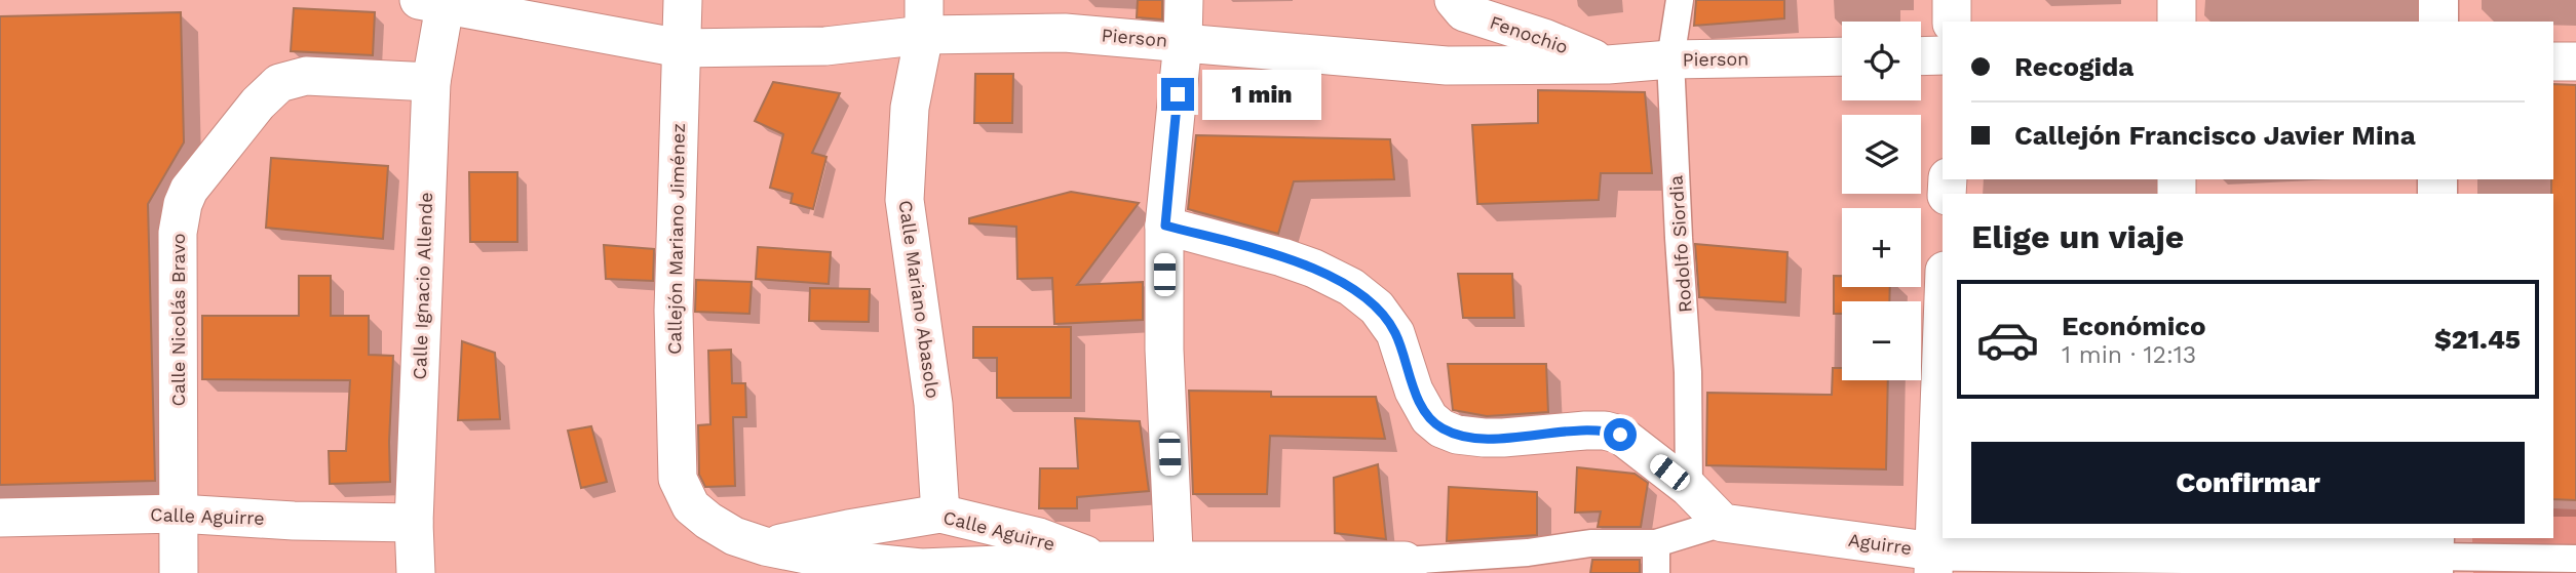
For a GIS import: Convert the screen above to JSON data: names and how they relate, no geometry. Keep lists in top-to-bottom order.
{
  "streets": {
    "street": [
      "Fenochio",
      "Pierson",
      "Callejón Mariano Jiménez",
      "Rodolfo Siordia",
      "Calle Ignacio Allende",
      "Calle Mariano Abasolo",
      "Calle Nicolás Bravo",
      "Calle Aguirre",
      "Aguirre"
    ]
  },
  "crossings": [
    ["Fenochio", "Pierson"],
    ["Pierson", "Callejón Mariano Jiménez"],
    ["Pierson", "Rodolfo Siordia"],
    ["Pierson", "Calle Ignacio Allende"],
    ["Pierson", "Calle Mariano Abasolo"],
    ["Callejón Mariano Jiménez", "Calle Aguirre"],
    ["Calle Ignacio Allende", "Calle Nicolás Bravo"],
    ["Calle Ignacio Allende", "Calle Aguirre"],
    ["Calle Mariano Abasolo", "Calle Aguirre"],
    ["Calle Nicolás Bravo", "Calle Aguirre"],
    ["Calle Aguirre", "Aguirre"]
  ],
  "page": {
    "map_buttons": ["+", "−"],
    "banner": ["Recogida", "Callejón Francisco Javier Mina"],
    "bubble": "1 min",
    "heading": "Elige un viaje",
    "list": [
      {
        "name": "Económico",
        "note": "1 min · 12:13",
        "value": "$21.45"
      }
    ],
    "buttons": "Confirmar"
  }
}
